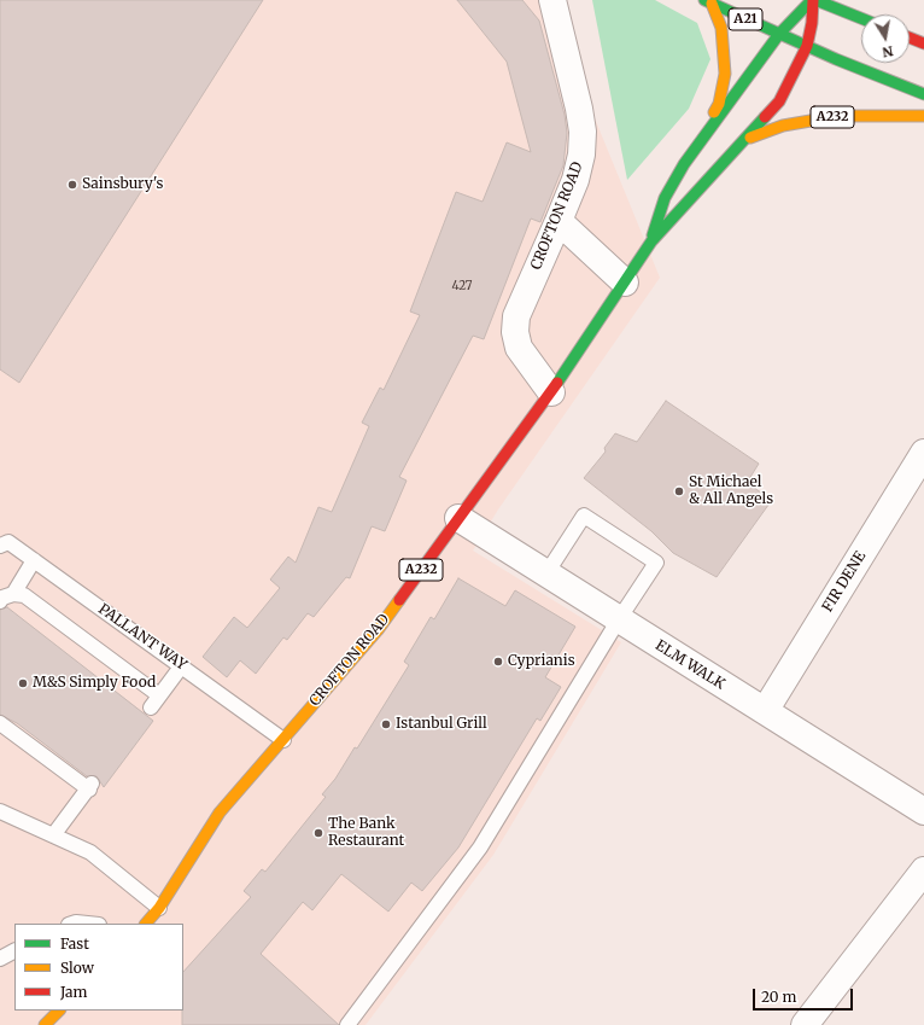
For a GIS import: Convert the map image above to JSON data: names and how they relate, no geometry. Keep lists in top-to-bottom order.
{
  "streets": {
    "main road": ["A21", "A232", "CROFTON ROAD"],
    "street": ["FIR DENE", "ELM WALK"],
    "lane": ["PALLANT WAY"]
  },
  "crossings": [
    ["A21", "A232"],
    ["A21", "CROFTON ROAD"],
    ["A232", "CROFTON ROAD"],
    ["CROFTON ROAD", "PALLANT WAY"],
    ["CROFTON ROAD", "ELM WALK"],
    ["FIR DENE", "ELM WALK"]
  ],
  "places": [
    "Sainsbury's",
    "St Michael & All Angels",
    "Cyprianis",
    "M&S Simply Food",
    "Istanbul Grill",
    "The Bank Restaurant"
  ],
  "house_numbers": ["427"],
  "legend": ["Fast", "Slow", "Jam"],
  "scale_bar": "20 m",
  "north": "bottom"
}
